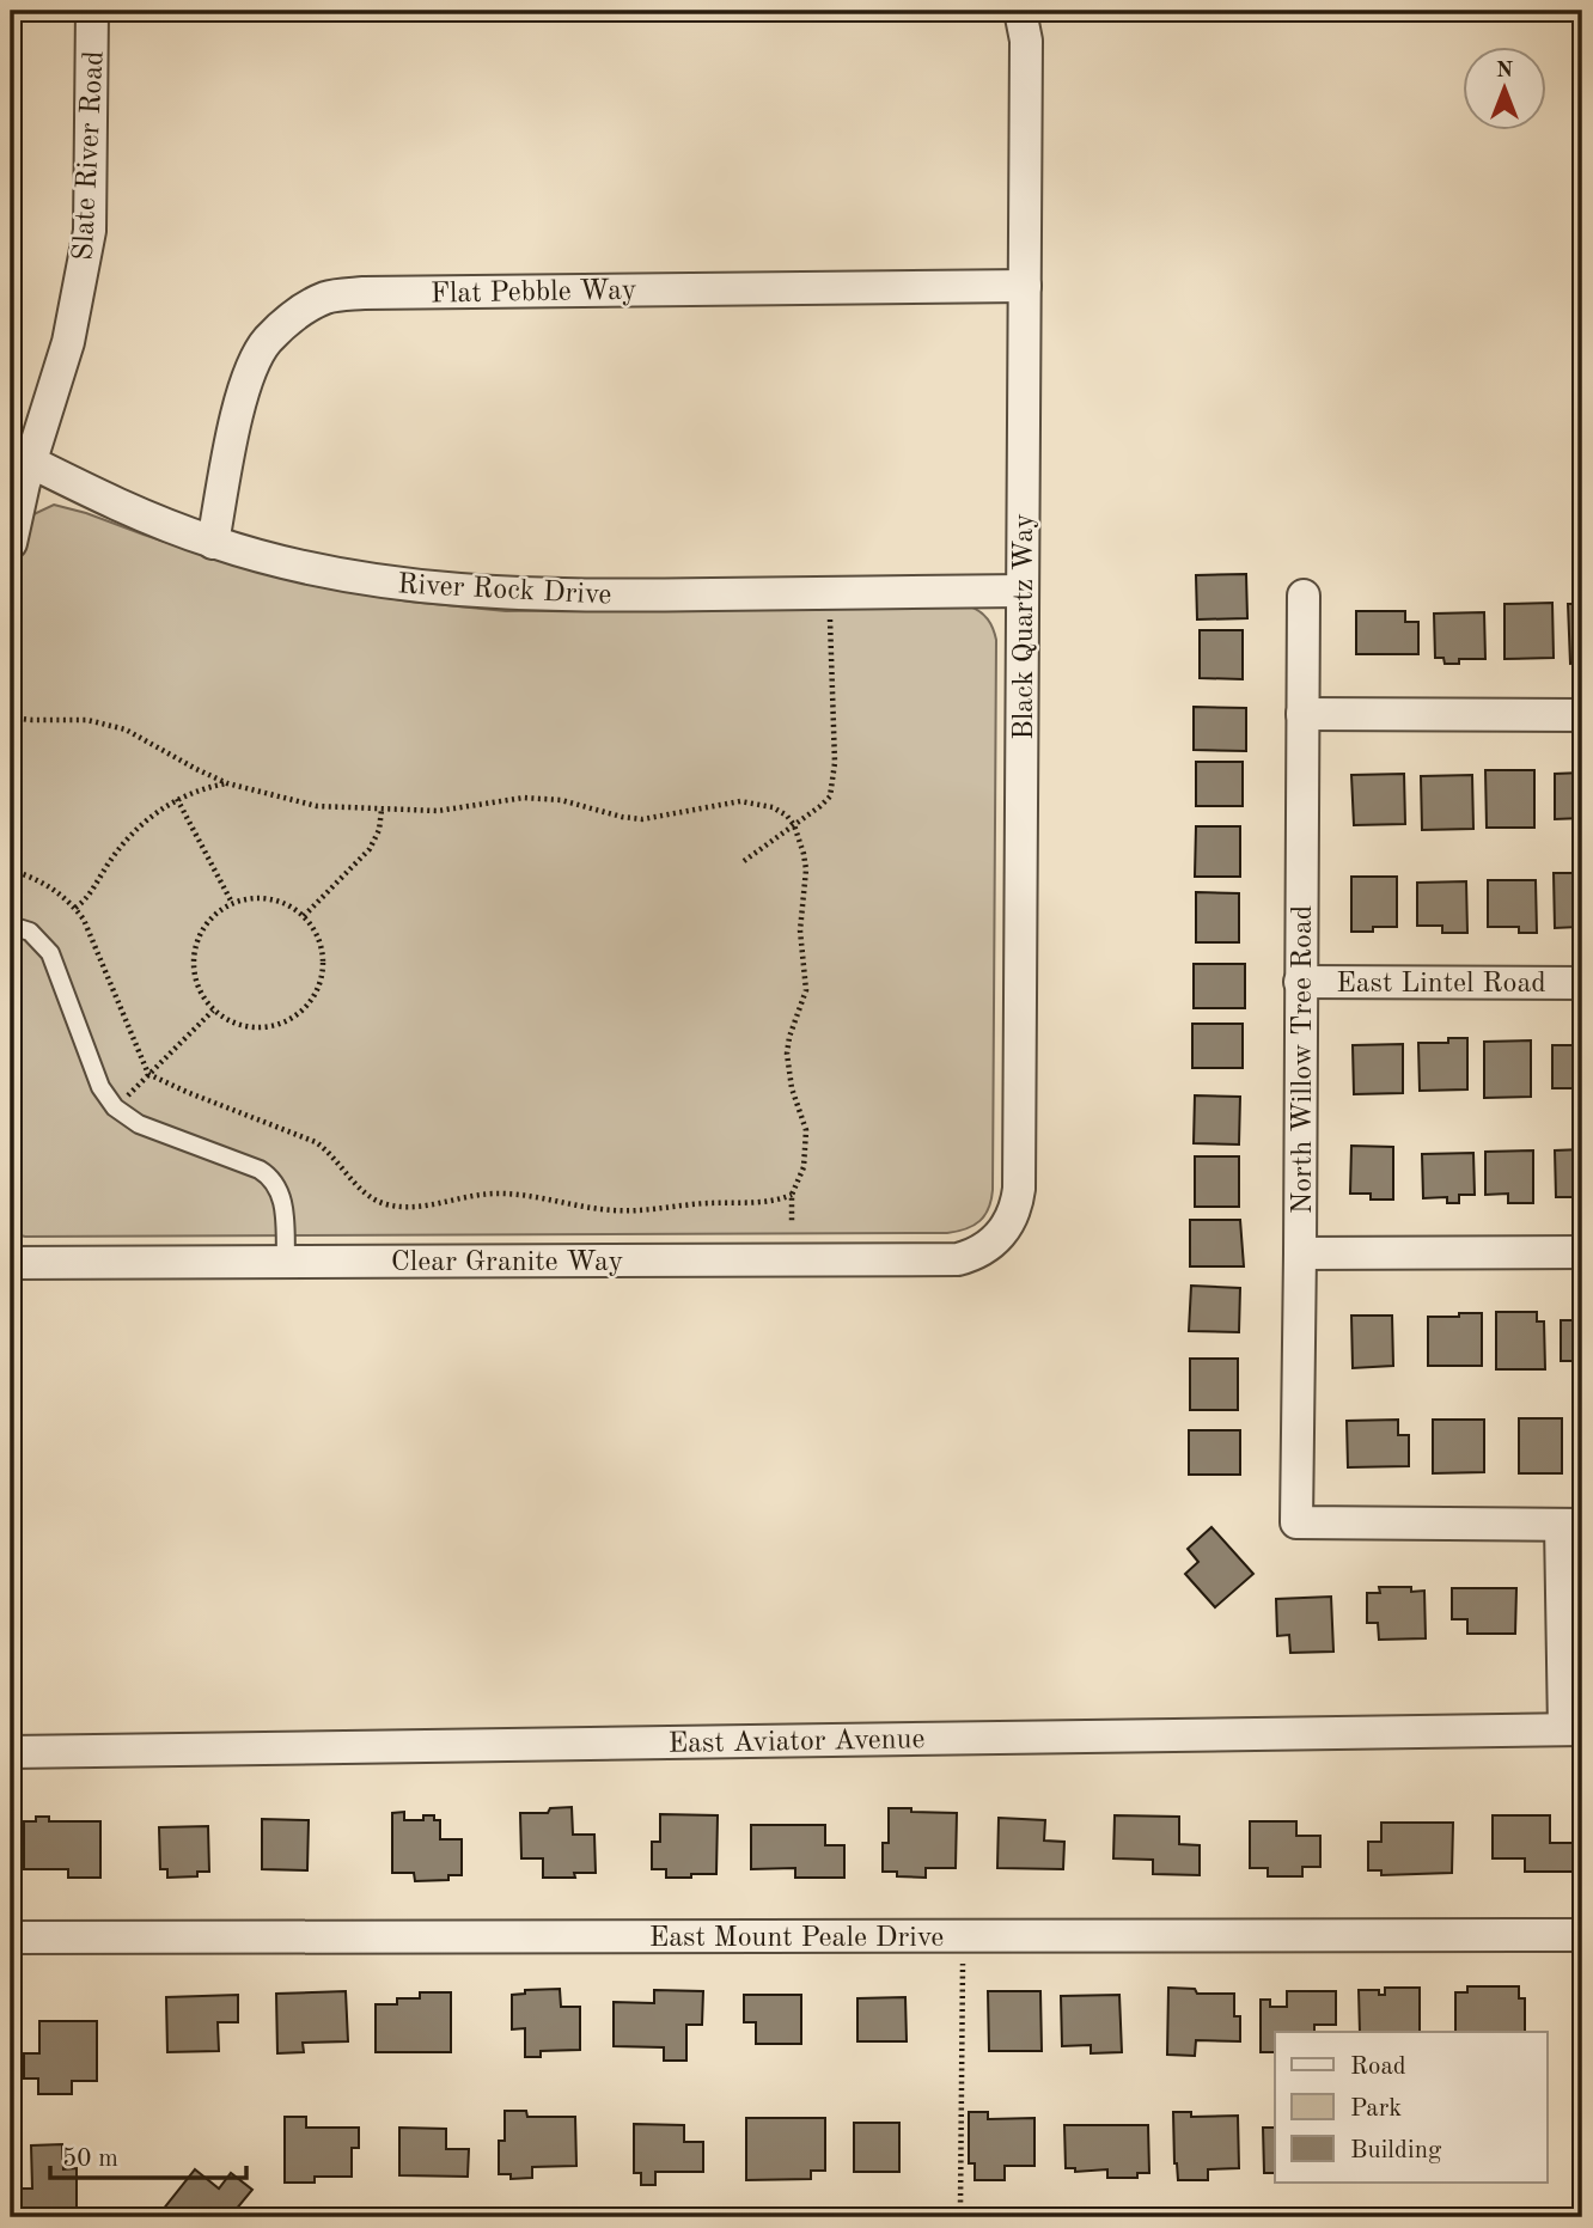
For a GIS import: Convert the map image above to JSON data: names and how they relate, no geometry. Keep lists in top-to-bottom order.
{
  "streets": {
    "street": [
      "Slate River Road",
      "Flat Pebble Way",
      "River Rock Drive",
      "Black Quartz Way",
      "East Lintel Road",
      "North Willow Tree Road",
      "Clear Granite Way",
      "East Aviator Avenue",
      "East Mount Peale Drive"
    ]
  },
  "crossings": [
    ["Slate River Road", "River Rock Drive"],
    ["Flat Pebble Way", "River Rock Drive"],
    ["Flat Pebble Way", "Black Quartz Way"],
    ["River Rock Drive", "Black Quartz Way"],
    ["Black Quartz Way", "Clear Granite Way"],
    ["East Lintel Road", "North Willow Tree Road"]
  ],
  "legend": ["Road", "Park", "Building"],
  "scale_bar": "50 m",
  "north": "top"
}
